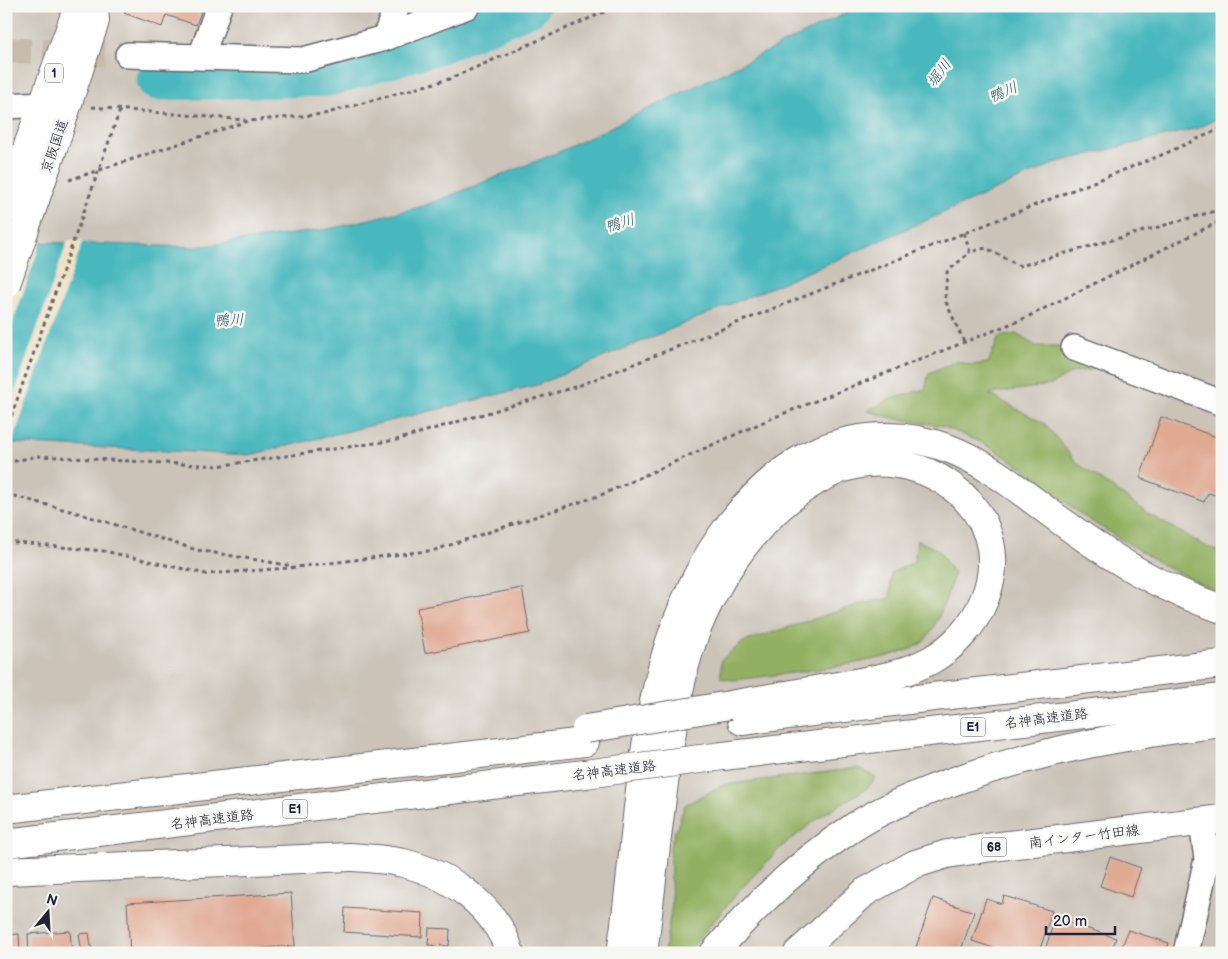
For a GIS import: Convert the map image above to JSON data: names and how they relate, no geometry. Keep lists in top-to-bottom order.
{
  "streets": {
    "main road": [
      "1",
      "京阪国道",
      "名神高速道路",
      "E1",
      "南インター竹田線",
      "68"
    ]
  },
  "water": ["堀川", "鴨川"],
  "scale_bar": "20 m",
  "north": "top"
}
